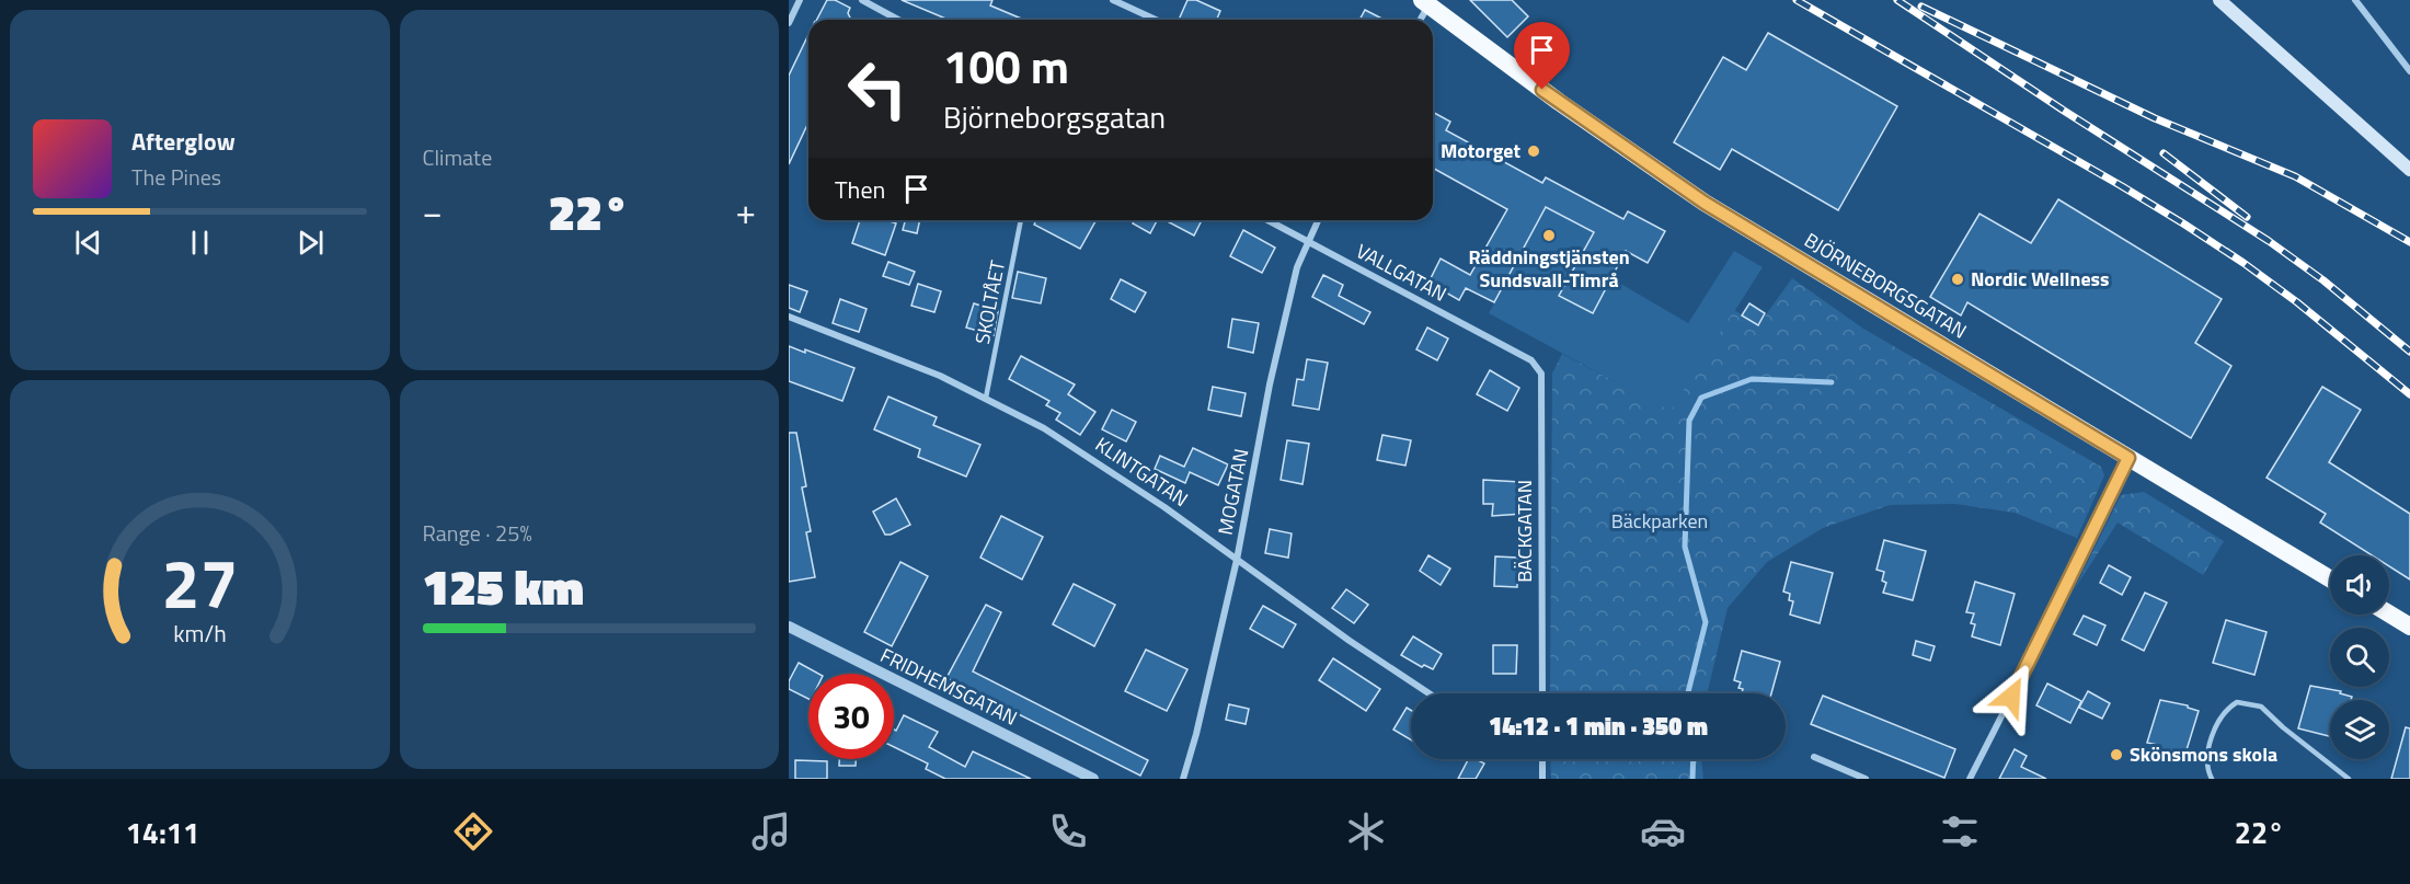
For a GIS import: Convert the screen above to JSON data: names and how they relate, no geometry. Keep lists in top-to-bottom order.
{
  "streets": {
    "highway": ["BJÖRNEBORGSGATAN"],
    "street": [
      "VALLGATAN",
      "KLINTGATAN",
      "MOGATAN",
      "BÄCKGATAN",
      "FRIDHEMSGATAN"
    ],
    "lane": ["SKOLTÅET"]
  },
  "crossings": [
    ["VALLGATAN", "MOGATAN"],
    ["VALLGATAN", "BÄCKGATAN"],
    ["SKOLTÅET", "KLINTGATAN"],
    ["KLINTGATAN", "MOGATAN"]
  ],
  "parks": ["Bäckparken"],
  "places": [
    "Motorget",
    "Räddningstjänsten Sundsvall-Timrå",
    "Nordic Wellness",
    "Skönsmons skola"
  ],
  "page": {
    "tile": [
      "Climate",
      ["Range · 25%", "125 km"]
    ],
    "turn": ["100 m", "Björneborgsgatan"],
    "song": ["Afterglow", "The Pines"],
    "then": "Then",
    "heat": ["−", "22°", "+"],
    "limit": "30",
    "trip": "14:12 · 1 min · 350 m",
    "tabs": ["14:11", "22°"],
    "gauge": ["27", "km/h"]
  }
}
